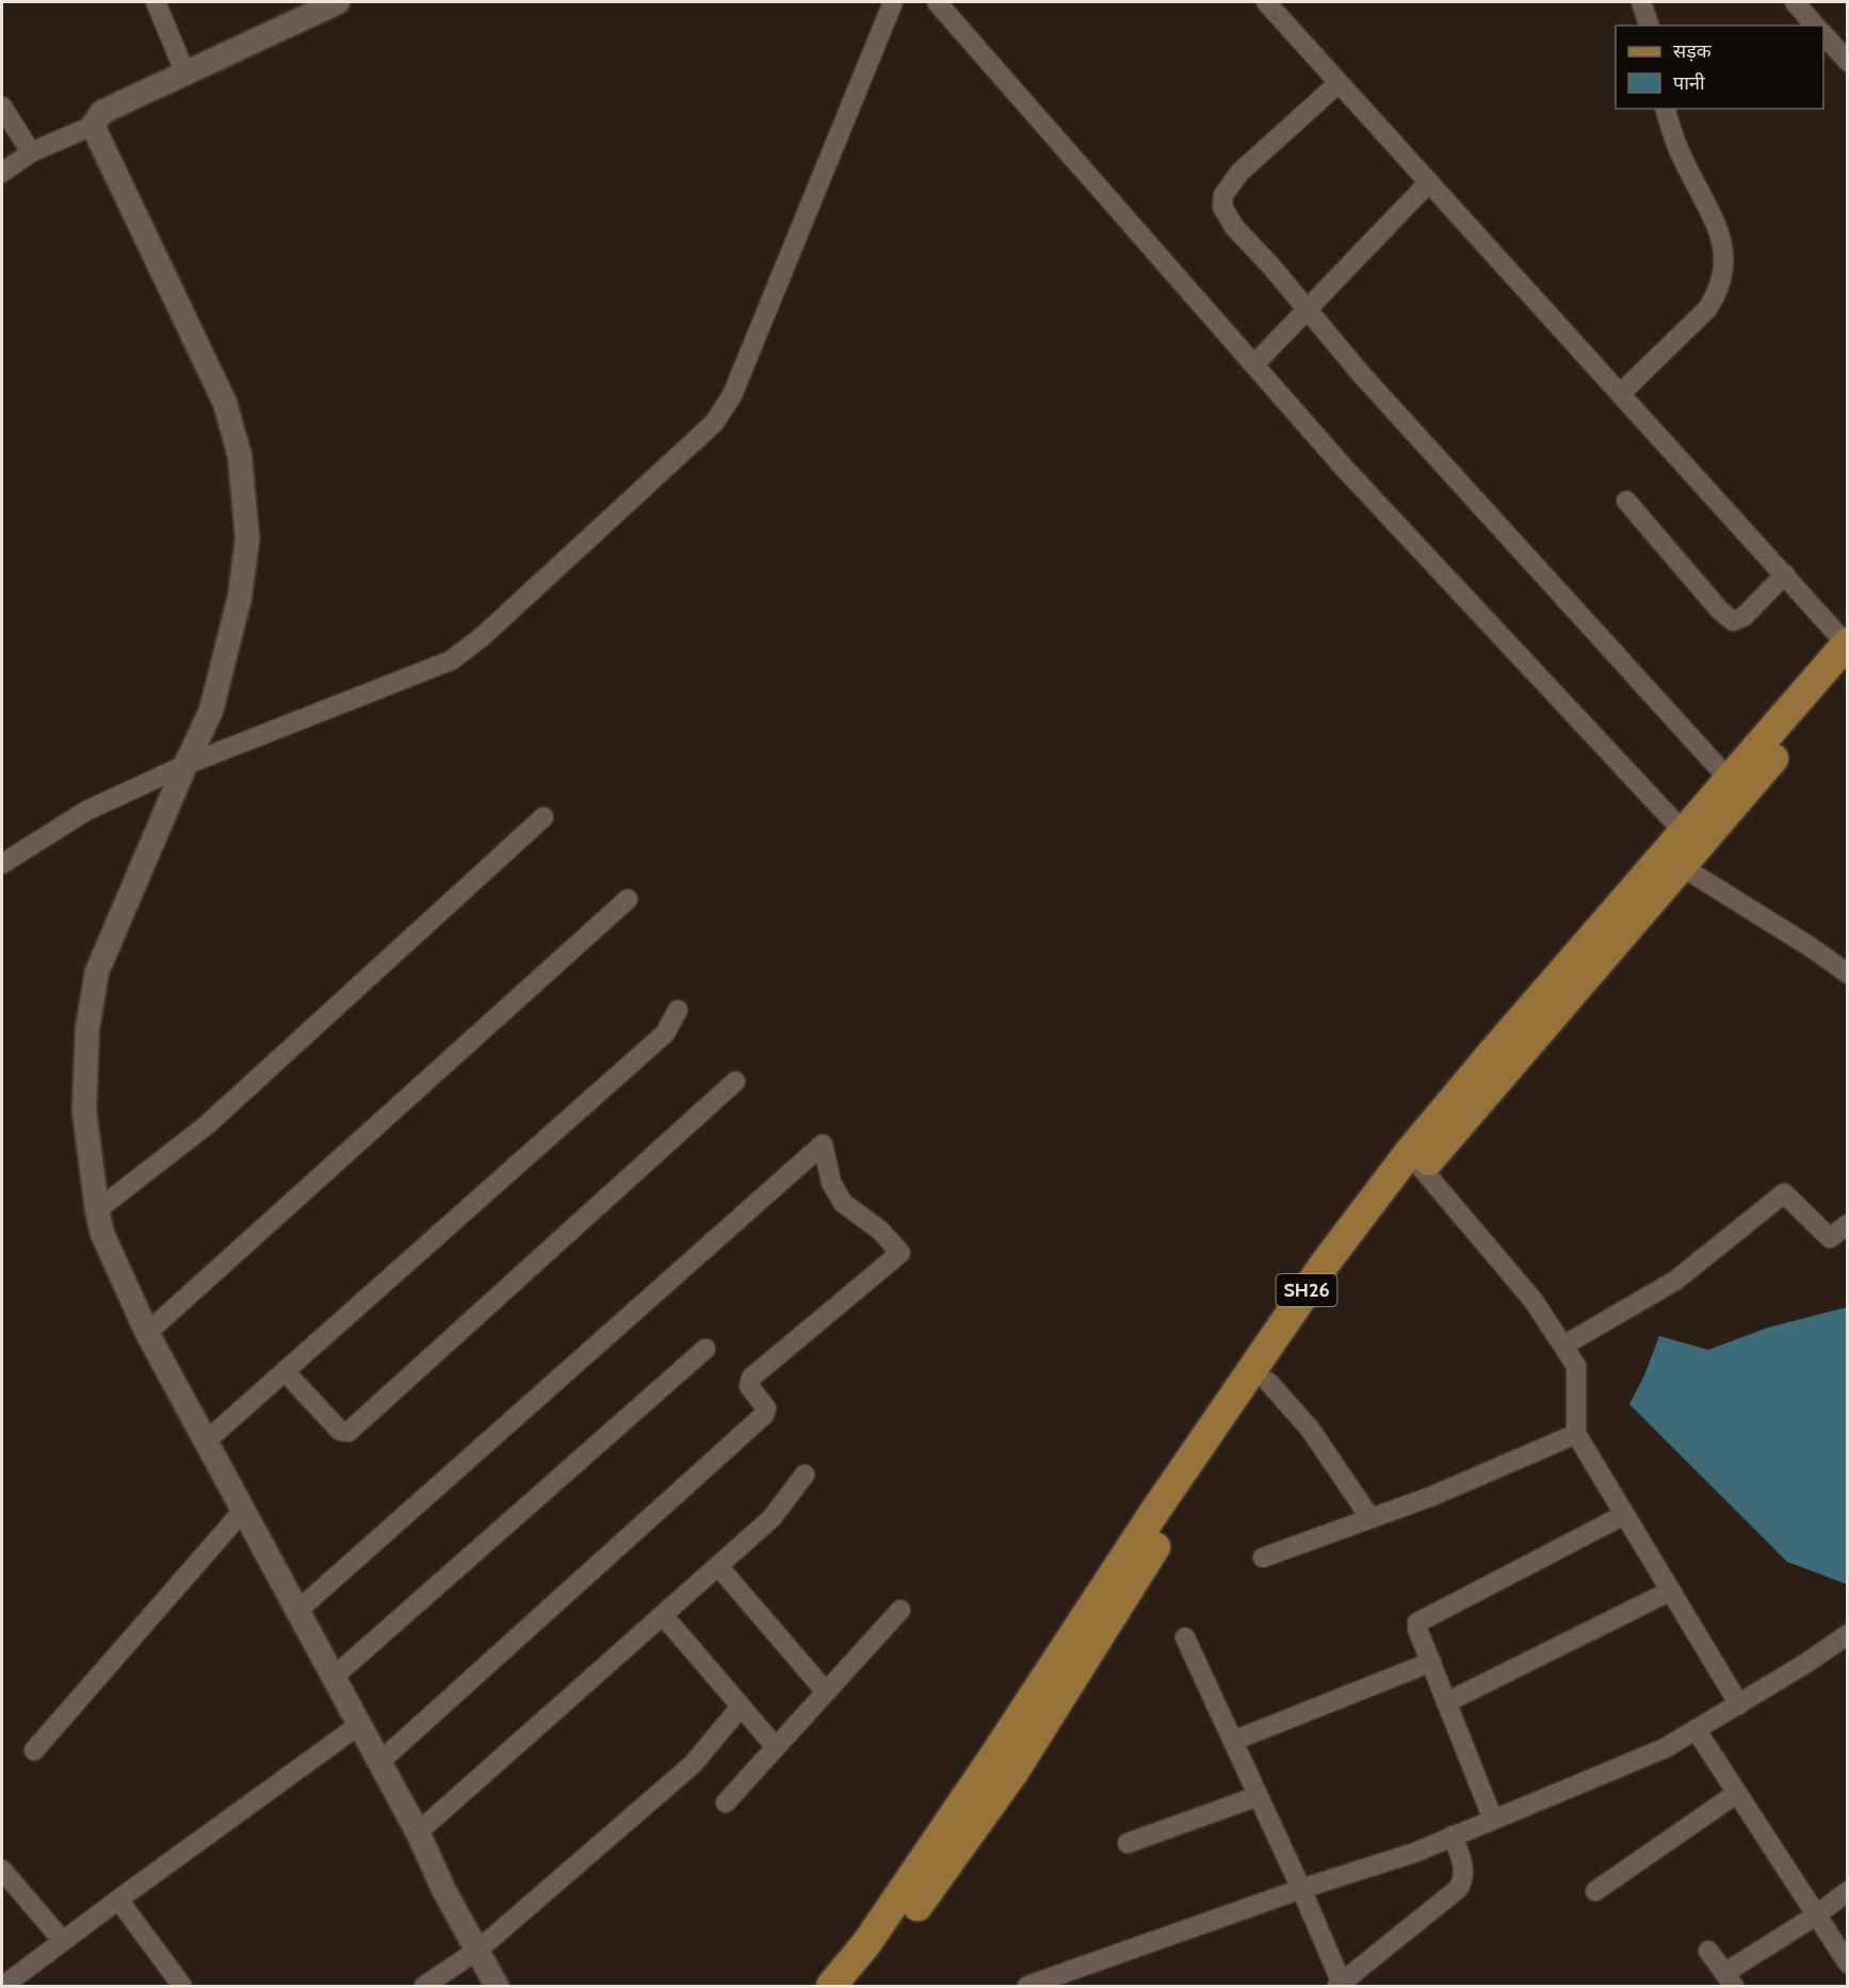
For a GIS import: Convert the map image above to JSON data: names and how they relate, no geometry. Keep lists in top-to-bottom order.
{
  "streets": {
    "main road": ["SH26"]
  },
  "legend": ["सड़क", "पानी"]
}
